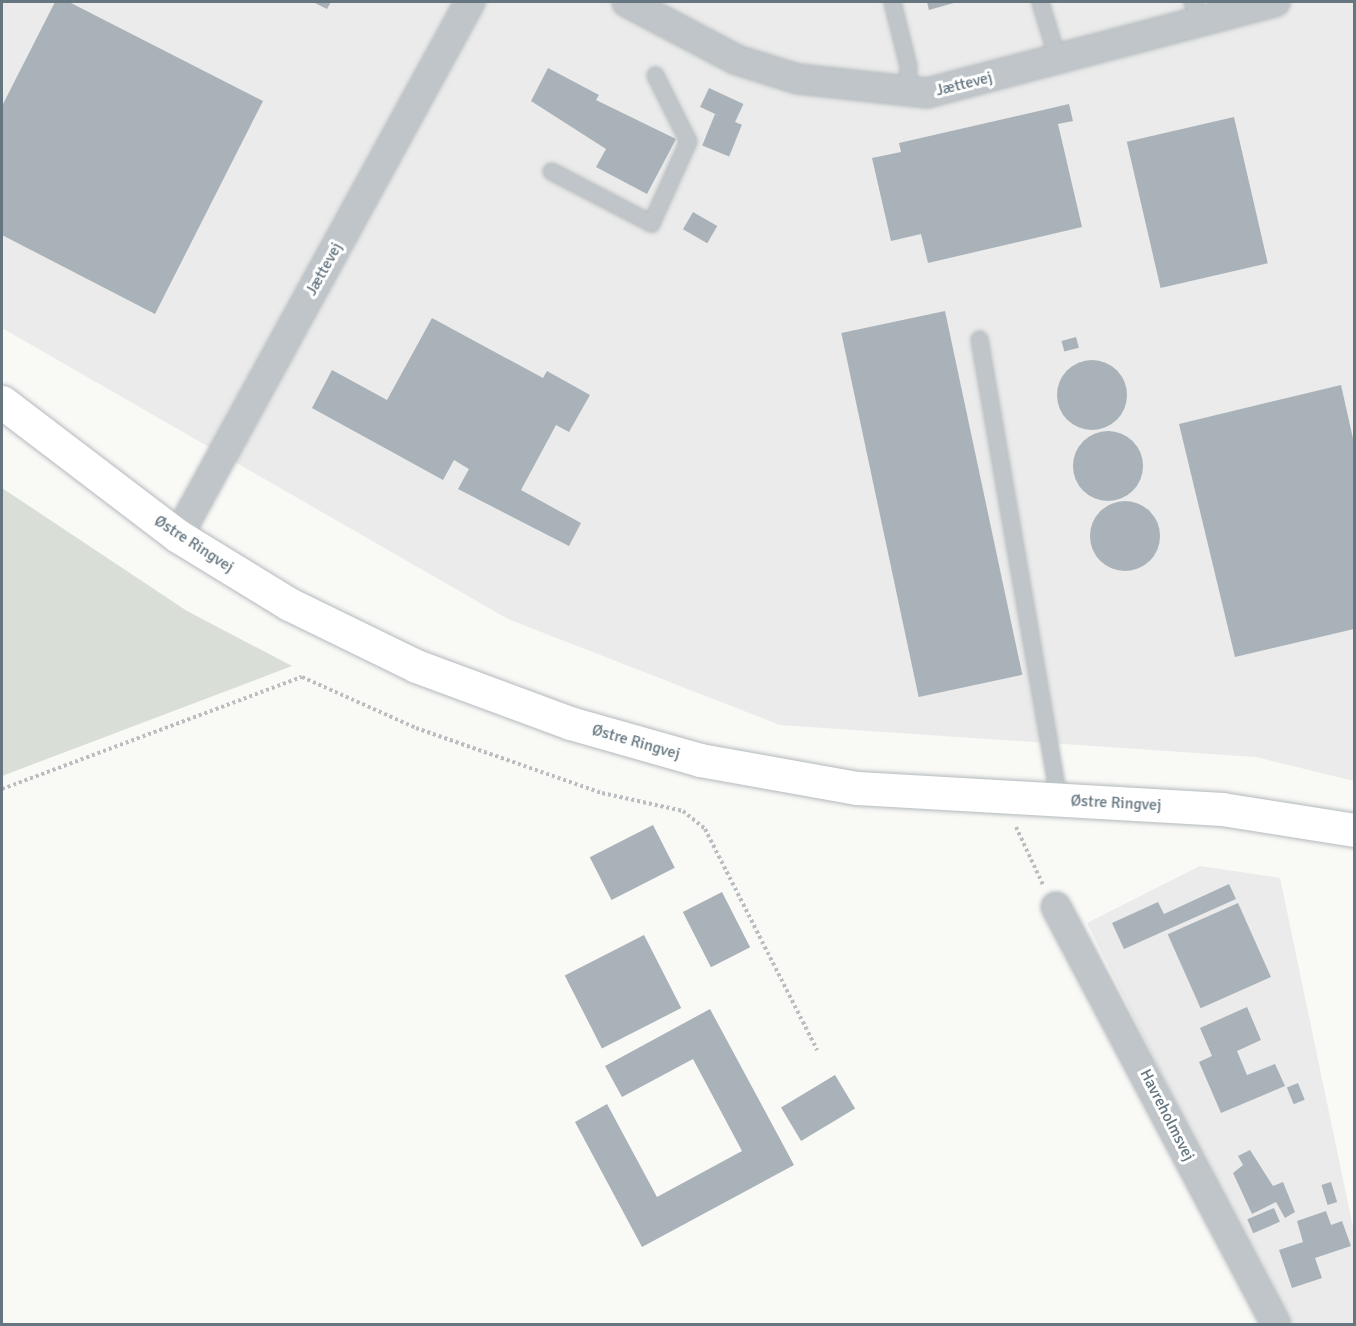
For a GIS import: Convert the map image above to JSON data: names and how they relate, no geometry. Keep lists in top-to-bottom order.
{
  "streets": {
    "main road": ["Østre Ringvej"],
    "street": ["Jættevej", "Havreholmsvej"]
  },
  "crossings": [
    ["Jættevej", "Østre Ringvej"]
  ]
}
